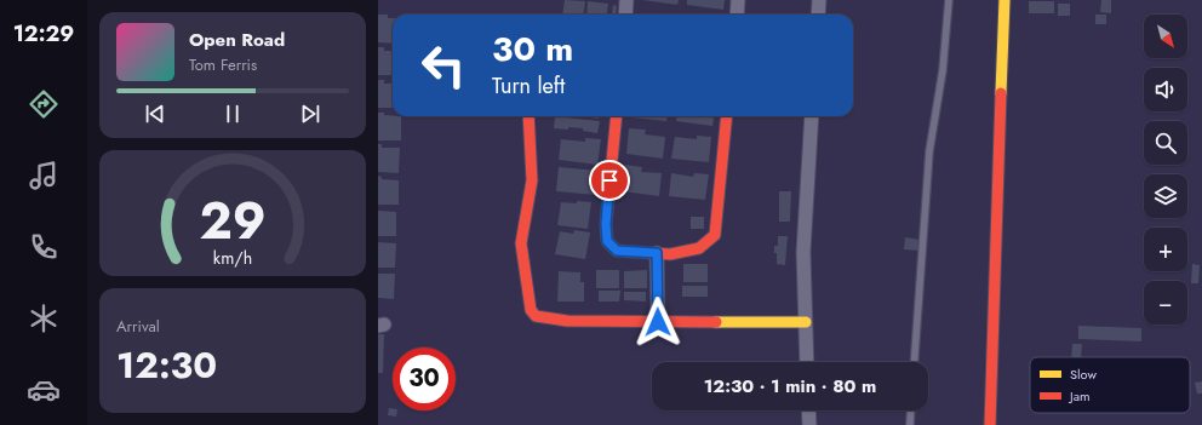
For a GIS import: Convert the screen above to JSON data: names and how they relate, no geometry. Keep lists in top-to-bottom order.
{
  "legend": ["Slow", "Jam"],
  "north": "bottom right",
  "page": {
    "tabs": "12:29",
    "map_buttons": ["+", "−"],
    "turn": ["30 m", "Turn left"],
    "song": ["Open Road", "Tom Ferris"],
    "tile": ["Arrival", "12:30"],
    "limit": "30",
    "trip": "12:30 · 1 min · 80 m",
    "gauge": ["29", "km/h"]
  }
}
